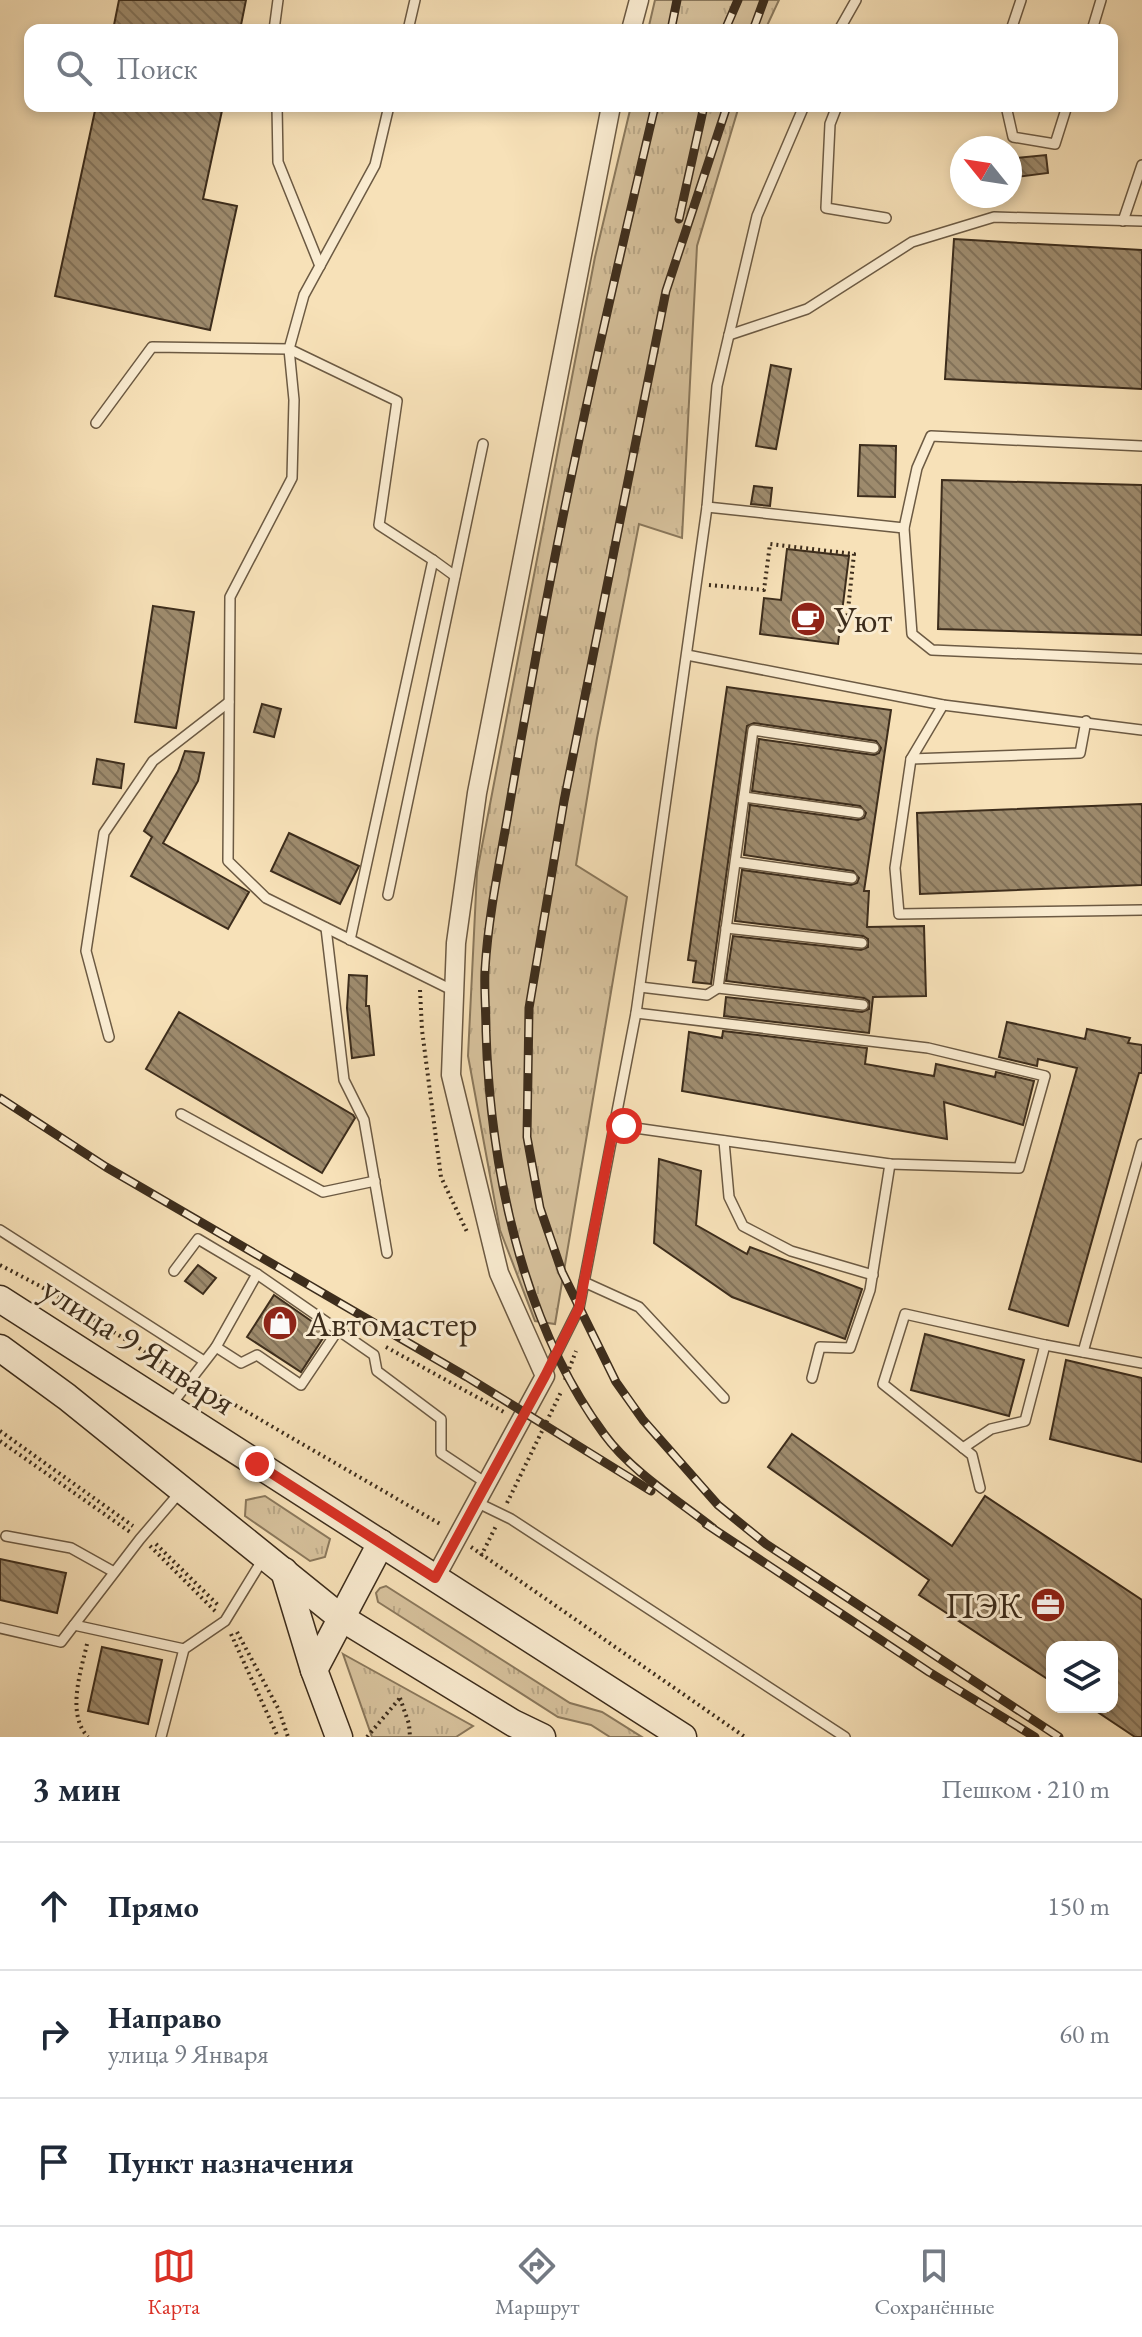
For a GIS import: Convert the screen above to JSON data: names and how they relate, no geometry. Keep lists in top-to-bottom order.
{
  "streets": {
    "main road": ["улица 9 Января"]
  },
  "places": {
    "cafe": ["Уют"],
    "shop": ["Автомастер"],
    "office": ["ПЭК"]
  },
  "north": "top left",
  "page": {
    "search": "Поиск",
    "heading": ["3 мин", "Пешком · 210 m"],
    "list": [
      ["Прямо", "150 m"],
      ["Направо", "улица 9 Января", "60 m"],
      "Пункт назначения"
    ],
    "nav": ["Карта", "Маршрут", "Сохранённые"]
  }
}
